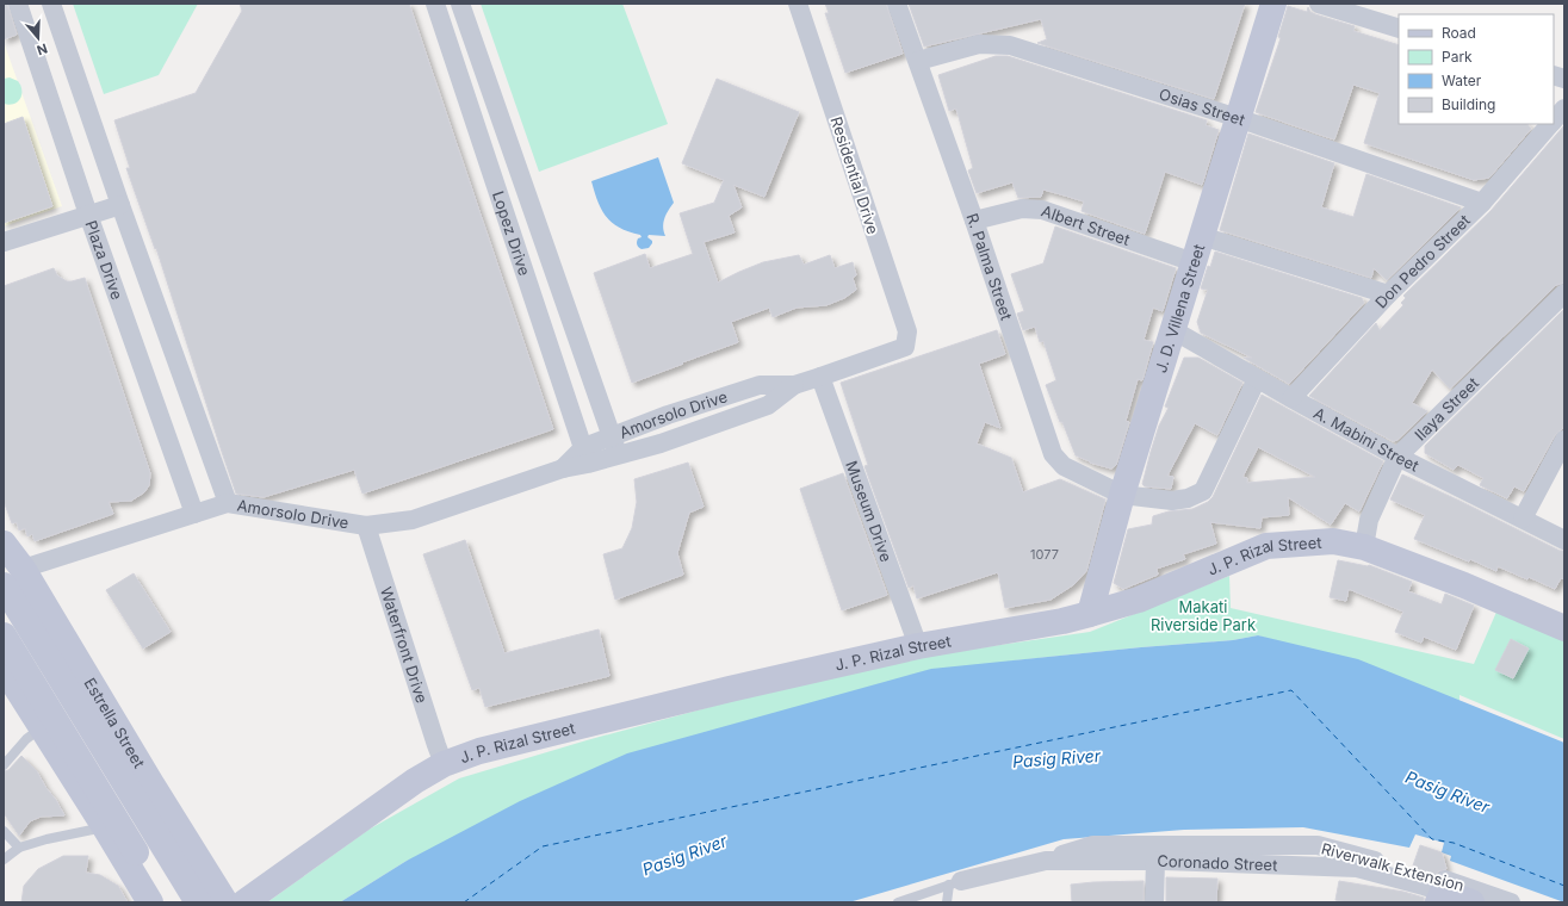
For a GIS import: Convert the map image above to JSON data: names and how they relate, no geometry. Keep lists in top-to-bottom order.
{
  "streets": {
    "main road": [
      "J. D. Villena Street",
      "J. P. Rizal Street",
      "Estrella Street",
      "Coronado Street"
    ],
    "street": [
      "Osias Street",
      "Residential Drive",
      "Albert Street",
      "Lopez Drive",
      "Plaza Drive",
      "Don Pedro Street",
      "R. Palma Street",
      "Ilaya Street",
      "Amorsolo Drive",
      "A. Mabini Street",
      "Museum Drive",
      "Waterfront Drive",
      "Riverwalk Extension"
    ]
  },
  "crossings": [
    ["Osias Street", "Don Pedro Street"],
    ["Osias Street", "R. Palma Street"],
    ["Osias Street", "J. D. Villena Street"],
    ["Residential Drive", "Amorsolo Drive"],
    ["Albert Street", "R. Palma Street"],
    ["Albert Street", "J. D. Villena Street"],
    ["Lopez Drive", "Amorsolo Drive"],
    ["Plaza Drive", "Amorsolo Drive"],
    ["Don Pedro Street", "A. Mabini Street"],
    ["R. Palma Street", "J. D. Villena Street"],
    ["J. D. Villena Street", "A. Mabini Street"],
    ["J. D. Villena Street", "J. P. Rizal Street"],
    ["Ilaya Street", "A. Mabini Street"],
    ["Ilaya Street", "J. P. Rizal Street"],
    ["Amorsolo Drive", "Museum Drive"],
    ["Amorsolo Drive", "Waterfront Drive"],
    ["Amorsolo Drive", "Estrella Street"],
    ["Museum Drive", "J. P. Rizal Street"],
    ["J. P. Rizal Street", "Waterfront Drive"],
    ["Coronado Street", "Riverwalk Extension"]
  ],
  "water": ["Pasig River"],
  "parks": ["Makati Riverside Park"],
  "house_numbers": ["1077"],
  "legend": [
    "Road",
    "Park",
    "Water",
    "Building"
  ],
  "north": "bottom"
}
